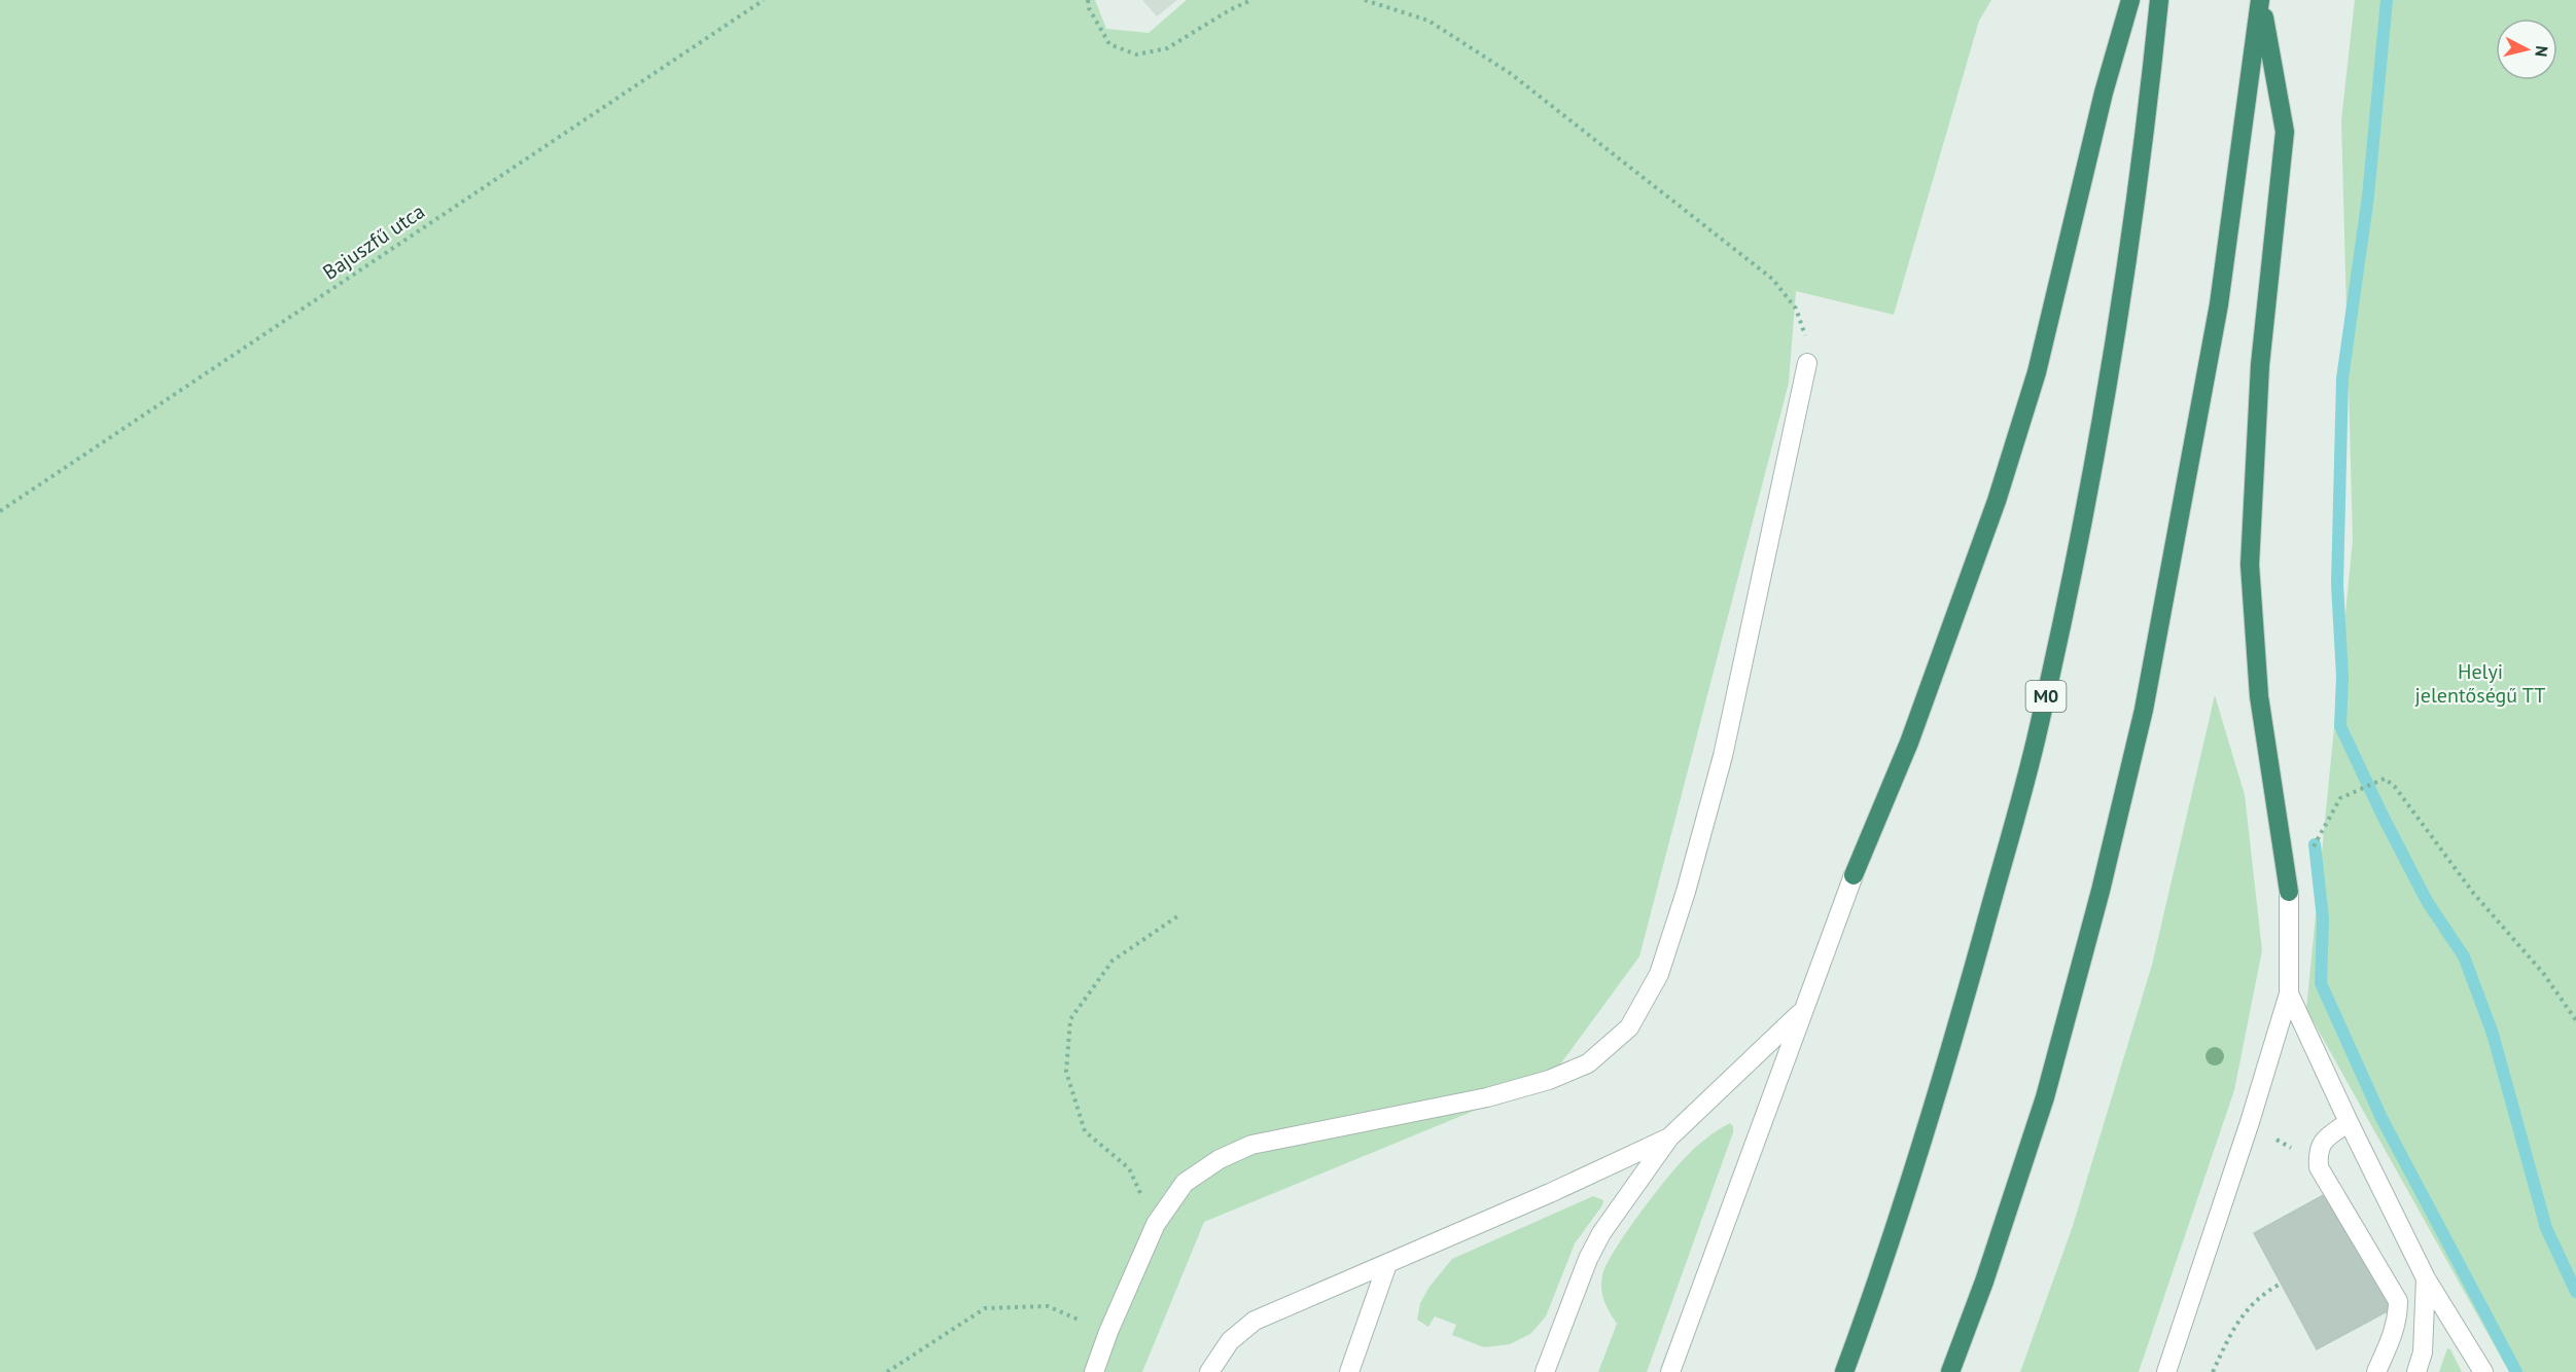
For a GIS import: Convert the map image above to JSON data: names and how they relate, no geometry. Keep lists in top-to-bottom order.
{
  "streets": {
    "highway": ["M0"],
    "path": ["Bajuszfű utca"]
  },
  "parks": ["Helyi jelentőségű TT"],
  "north": "right"
}
